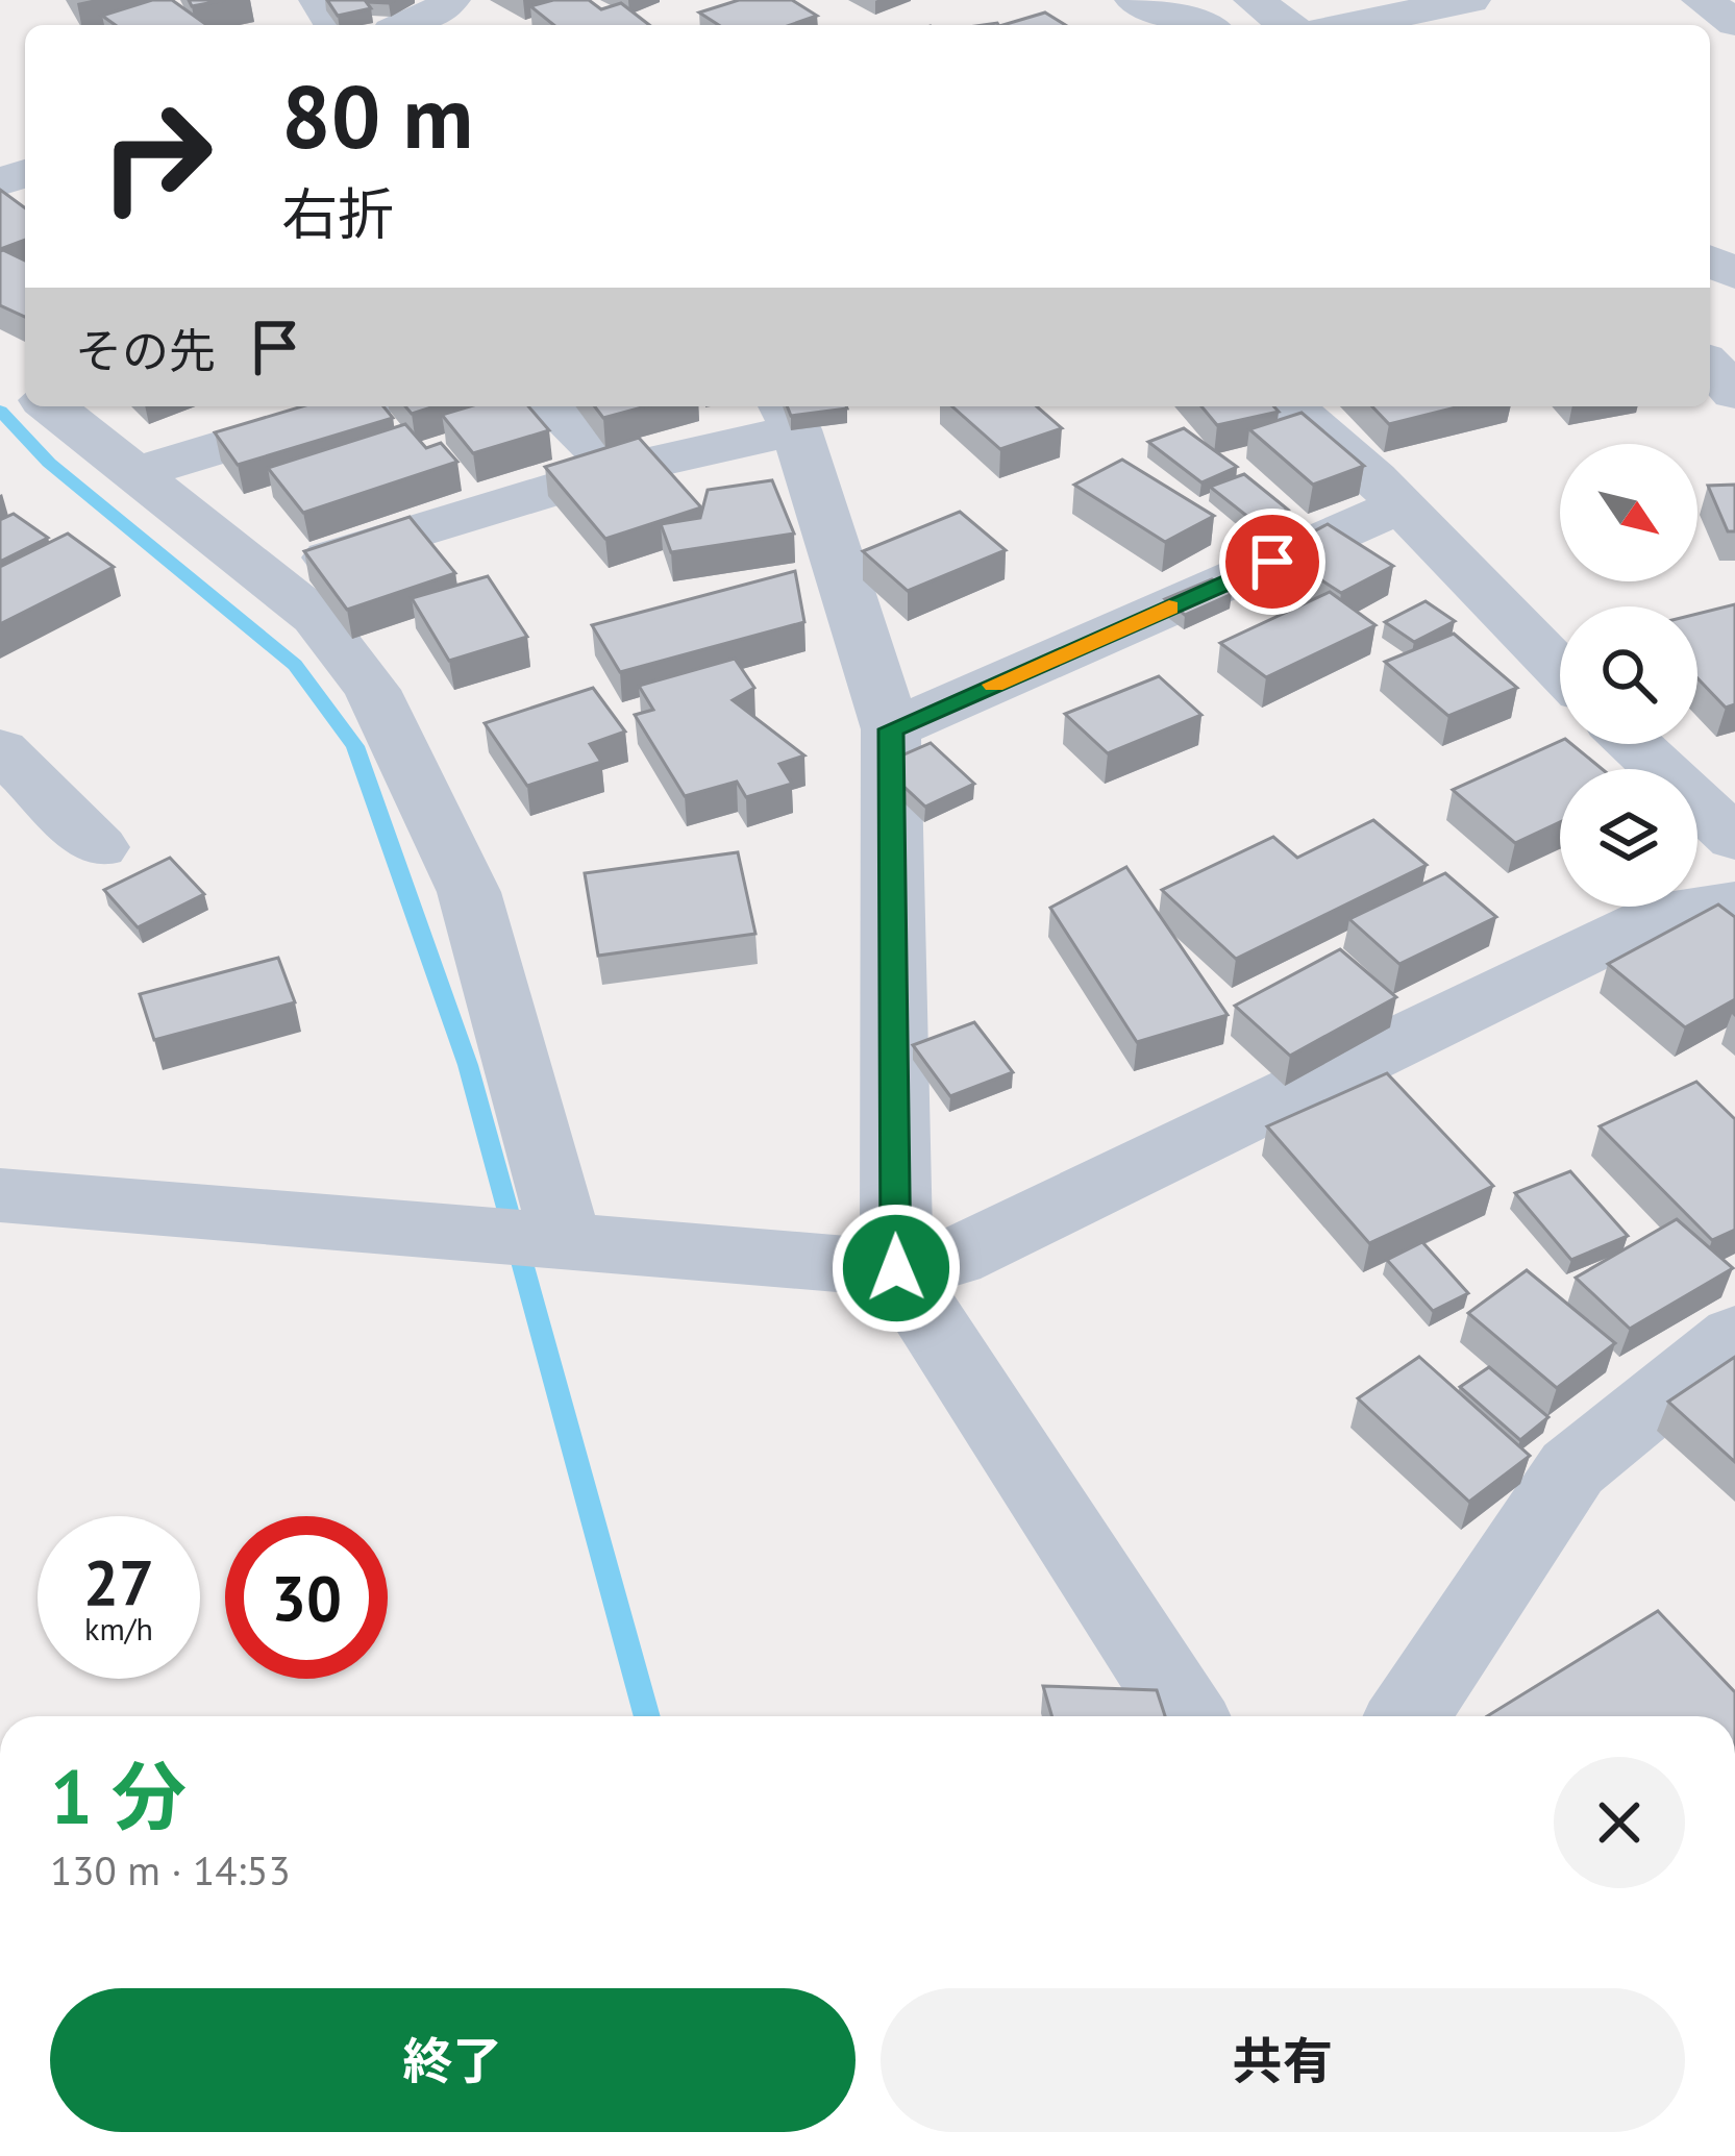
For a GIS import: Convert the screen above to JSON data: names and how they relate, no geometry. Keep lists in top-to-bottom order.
{
  "north": "bottom right",
  "page": {
    "turn": ["80 m", "右折"],
    "then": "その先",
    "speed": "27 km/h",
    "limit": "30",
    "heading": ["1 分", "130 m · 14:53"],
    "buttons": ["終了", "共有"]
  }
}
